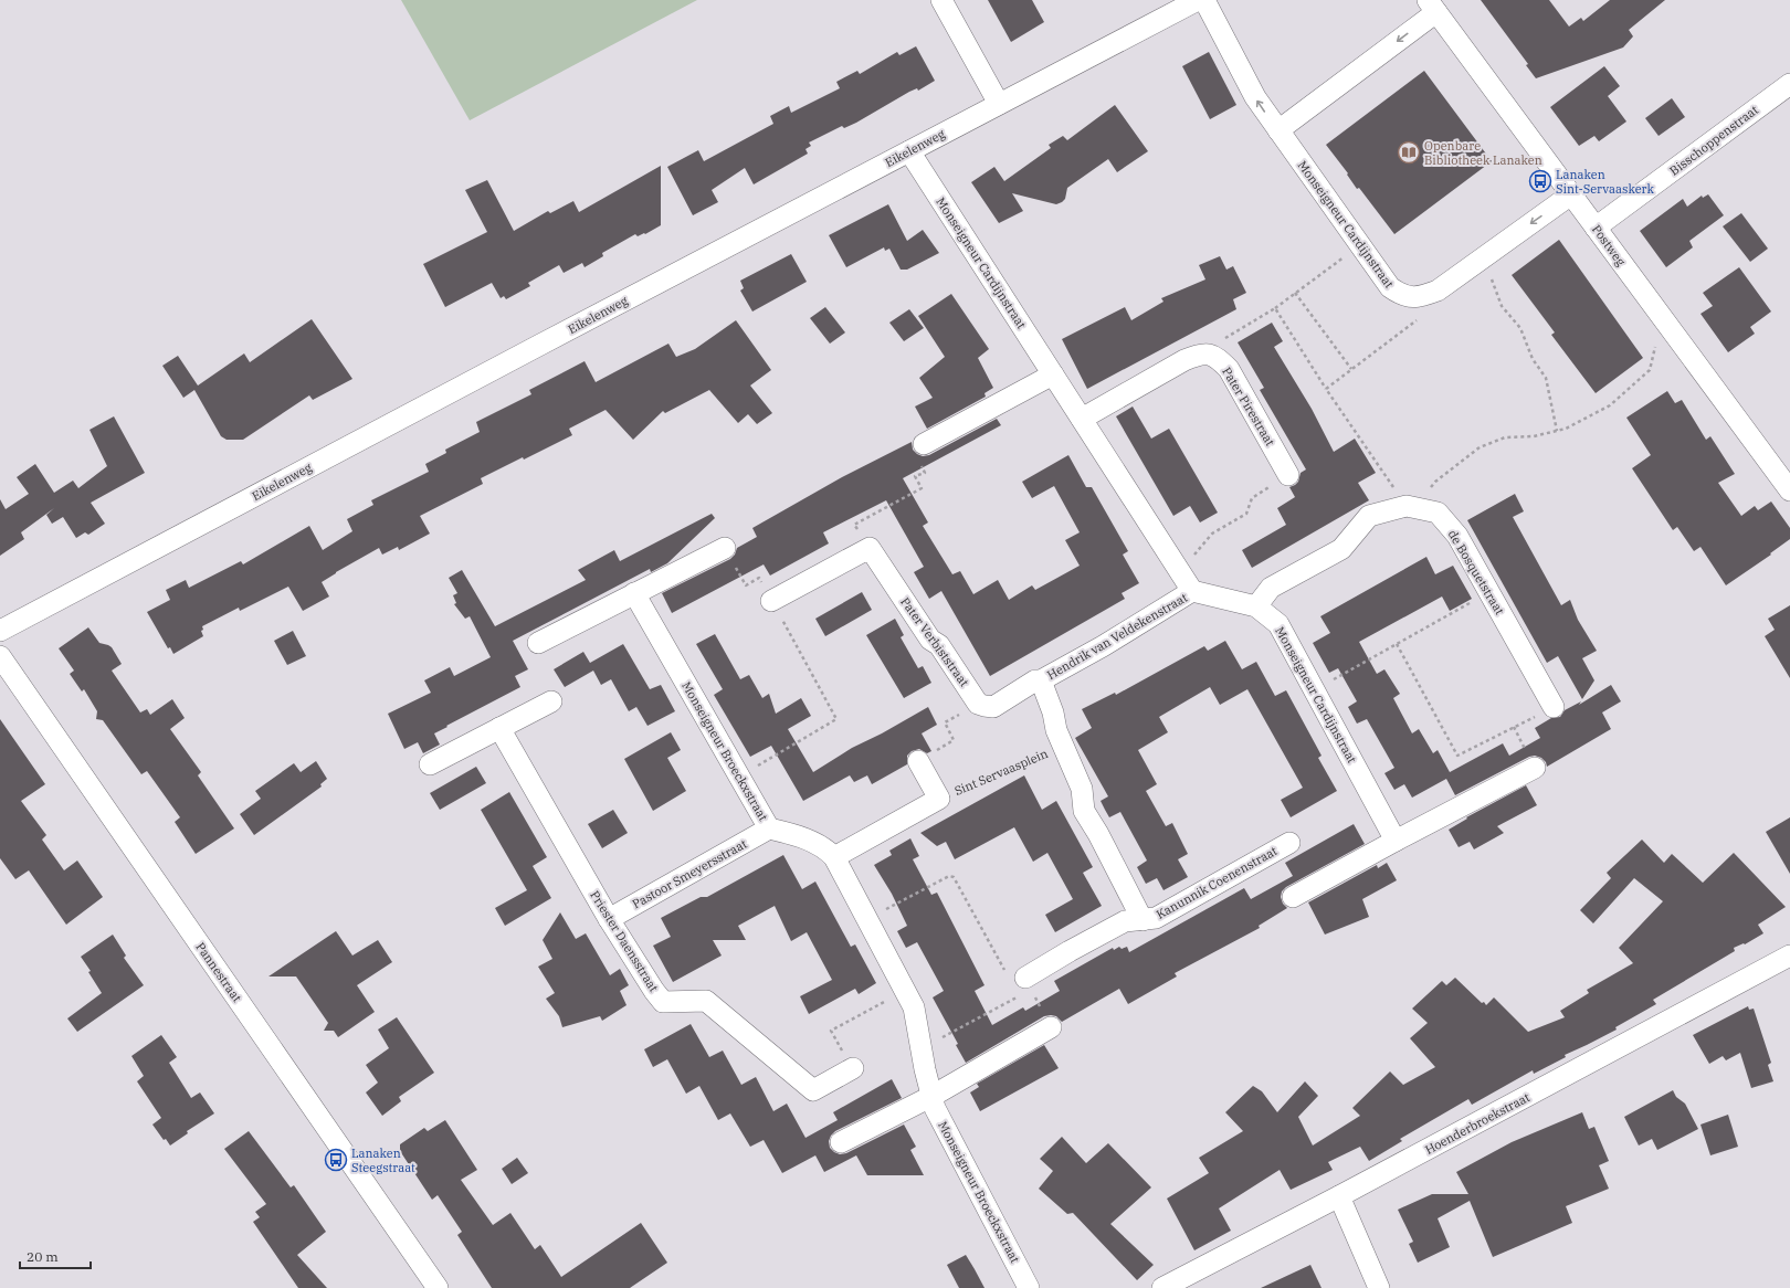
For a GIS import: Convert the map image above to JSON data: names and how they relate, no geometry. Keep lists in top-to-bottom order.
{
  "streets": {
    "street": [
      "Bisschoppenstraat",
      "Eikelenweg",
      "Monseigneur Cardijnstraat",
      "Postweg",
      "Pater Pirestraat",
      "de Bosquetstraat",
      "Hendrik van Veldekenstraat",
      "Pater Verbiststraat",
      "Monseigneur Broeckxstraat",
      "Sint Servaasplein",
      "Pastoor Smeyersstraat",
      "Kanunnik Coenenstraat",
      "Priester Daensstraat",
      "Pannestraat",
      "Hoenderbroekstraat"
    ]
  },
  "crossings": [
    ["Bisschoppenstraat", "Postweg"],
    ["Eikelenweg", "Monseigneur Cardijnstraat"],
    ["Monseigneur Cardijnstraat", "Postweg"],
    ["Monseigneur Cardijnstraat", "de Bosquetstraat"],
    ["Monseigneur Cardijnstraat", "Hendrik van Veldekenstraat"],
    ["Hendrik van Veldekenstraat", "Kanunnik Coenenstraat"],
    ["Monseigneur Broeckxstraat", "Sint Servaasplein"],
    ["Monseigneur Broeckxstraat", "Pastoor Smeyersstraat"],
    ["Sint Servaasplein", "Kanunnik Coenenstraat"],
    ["Pastoor Smeyersstraat", "Priester Daensstraat"]
  ],
  "places": {
    "library": ["Openbare Bibliotheek Lanaken"],
    "bus stop": ["Lanaken Sint-Servaaskerk", "Lanaken Steegstraat"]
  },
  "scale_bar": "20 m"
}
